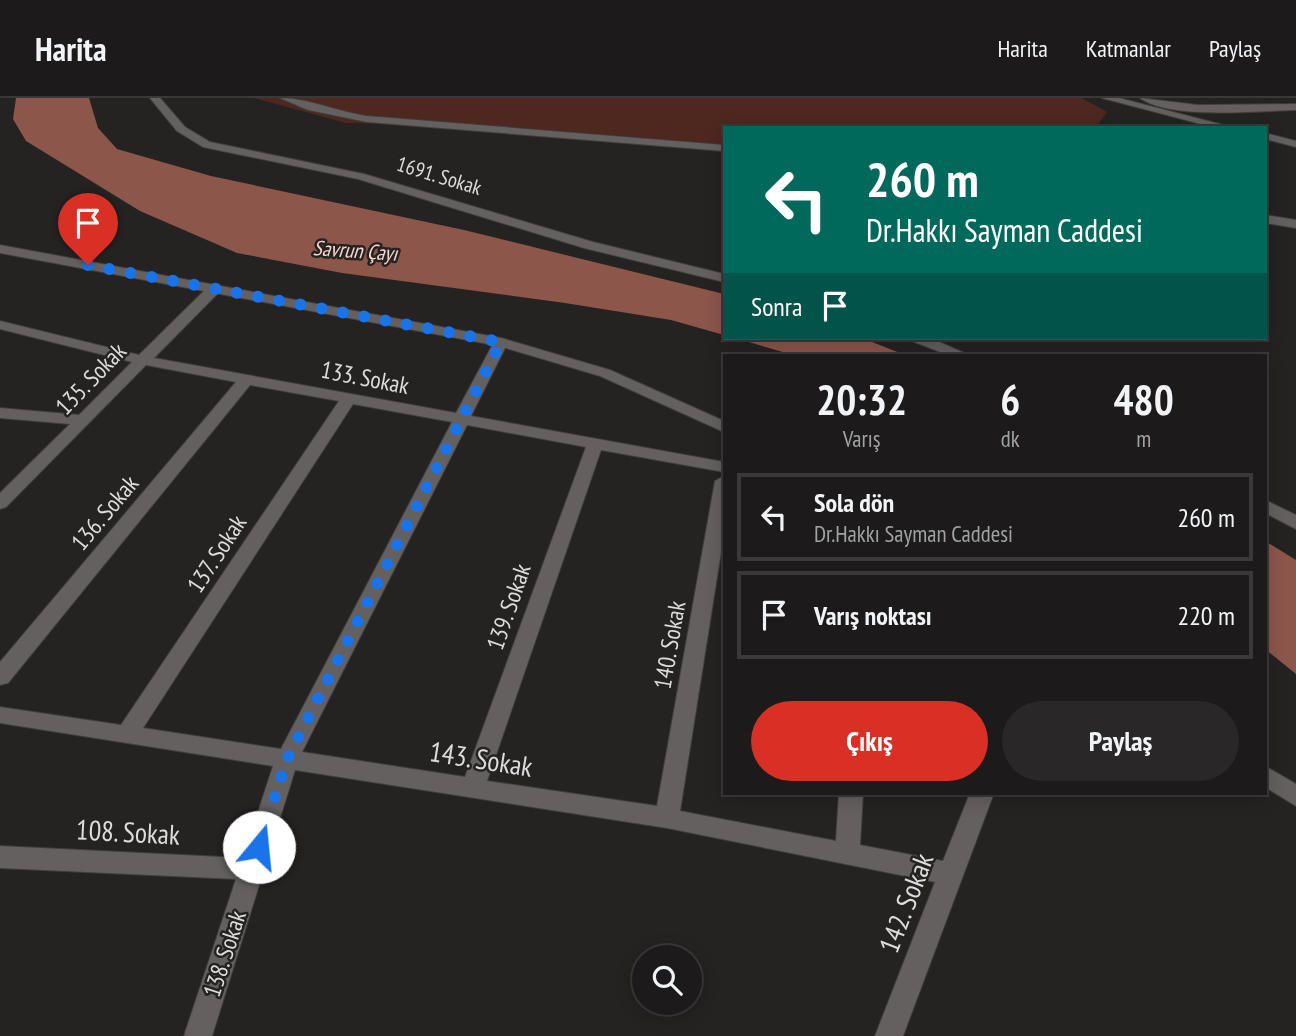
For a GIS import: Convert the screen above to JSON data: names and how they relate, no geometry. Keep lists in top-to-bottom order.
{
  "streets": {
    "street": [
      "1691. Sokak",
      "133. Sokak",
      "135. Sokak",
      "136. Sokak",
      "137. Sokak",
      "139. Sokak",
      "140. Sokak",
      "143. Sokak",
      "108. Sokak",
      "142. Sokak",
      "138. Sokak"
    ]
  },
  "crossings": [
    ["133. Sokak", "135. Sokak"],
    ["133. Sokak", "136. Sokak"],
    ["133. Sokak", "137. Sokak"],
    ["133. Sokak", "139. Sokak"],
    ["133. Sokak", "138. Sokak"],
    ["137. Sokak", "143. Sokak"],
    ["139. Sokak", "143. Sokak"],
    ["140. Sokak", "143. Sokak"],
    ["143. Sokak", "142. Sokak"],
    ["143. Sokak", "138. Sokak"],
    ["108. Sokak", "138. Sokak"]
  ],
  "water": ["Savrun Çayı"],
  "page": {
    "header": "Harita",
    "nav": ["Harita", "Katmanlar", "Paylaş"],
    "turn": ["260 m", "Dr.Hakkı Sayman Caddesi"],
    "then": "Sonra",
    "eta": [
      "20:32",
      "Varış",
      "6",
      "dk",
      "480",
      "m"
    ],
    "list": [
      {
        "name": "Sola dön",
        "note": "Dr.Hakkı Sayman Caddesi",
        "value": "260 m"
      },
      {
        "name": "Varış noktası",
        "value": "220 m"
      }
    ],
    "buttons": ["Çıkış", "Paylaş"]
  }
}
